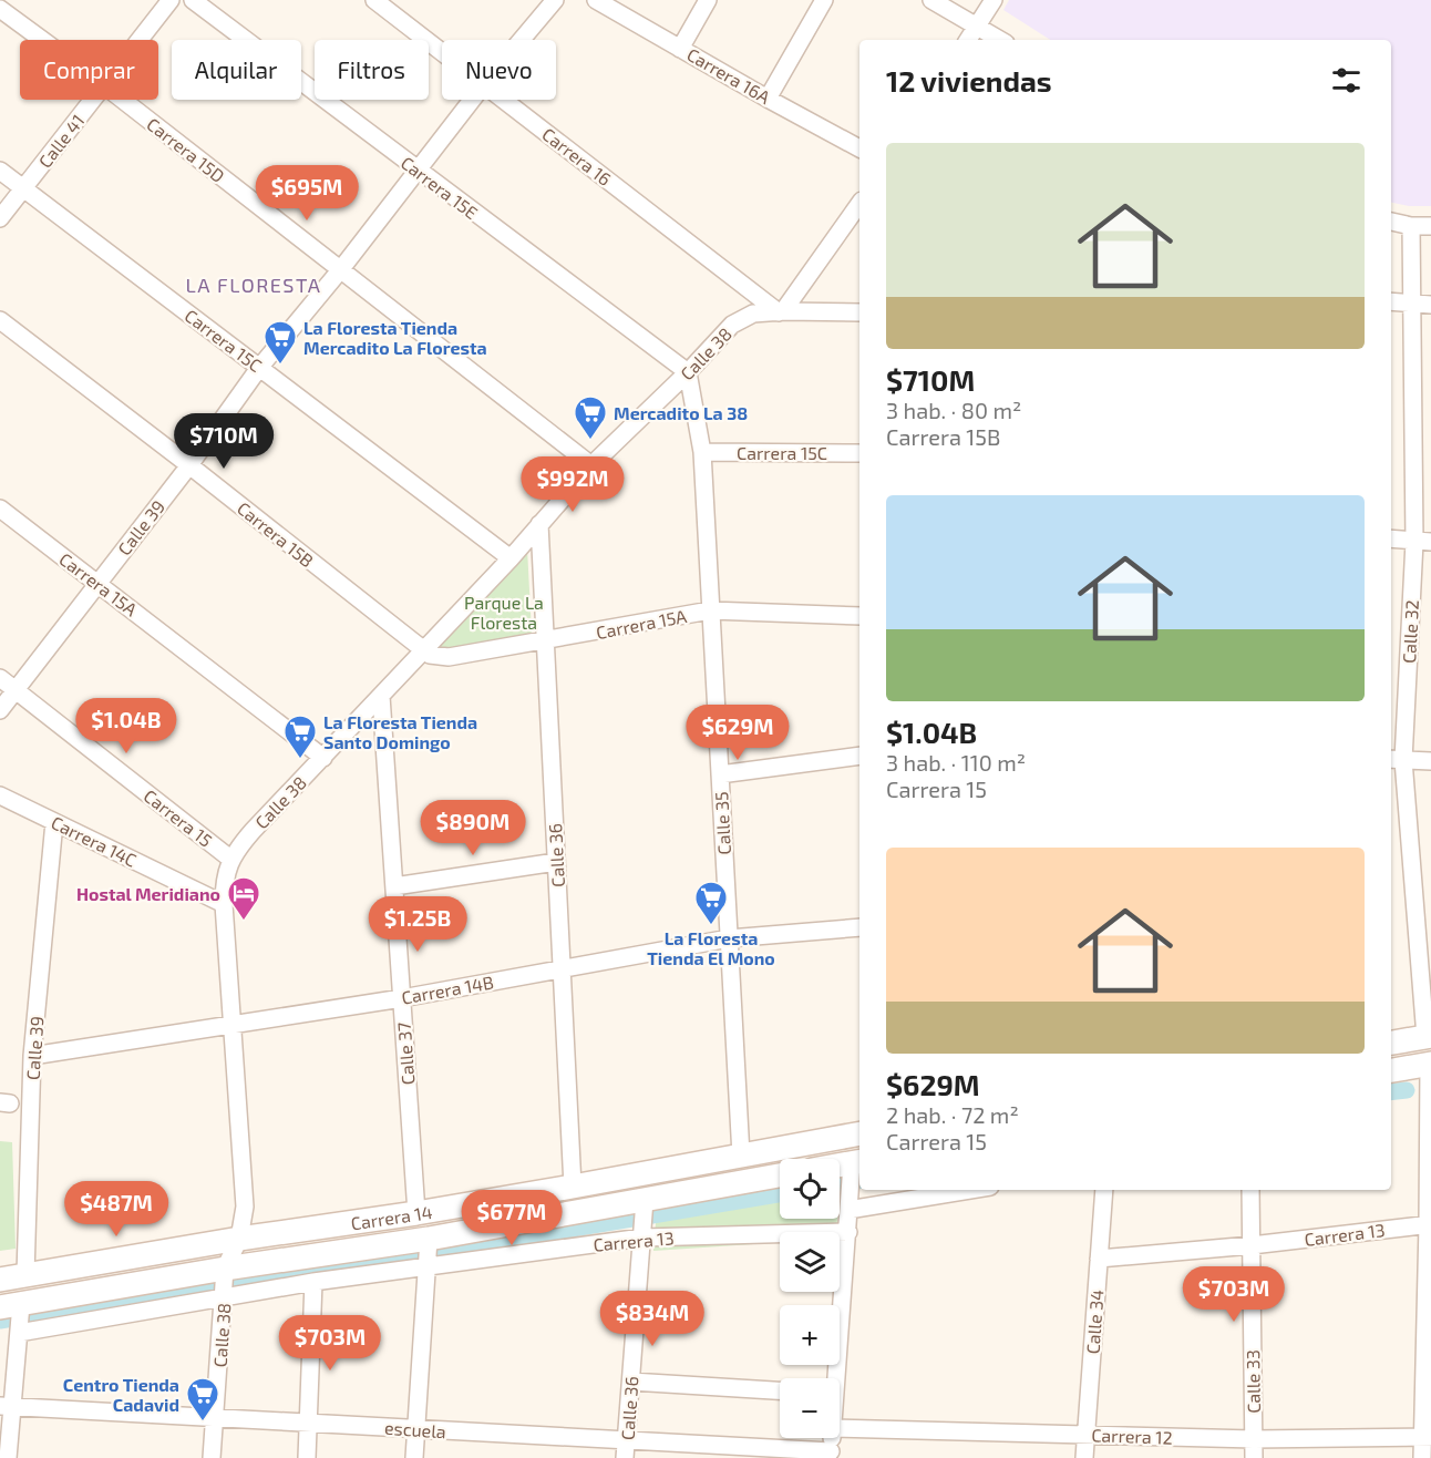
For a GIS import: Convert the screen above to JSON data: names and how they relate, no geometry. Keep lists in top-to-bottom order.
{
  "streets": {
    "main road": ["Carrera 14"],
    "street": [
      "Carrera 16A",
      "Calle 41",
      "Carrera 15D",
      "Carrera 16",
      "Carrera 15E",
      "Carrera 15C",
      "Calle 38",
      "Calle 39",
      "Carrera 15B",
      "Carrera 15A",
      "Calle 32",
      "Carrera 15",
      "Calle 35",
      "Carrera 14C",
      "Calle 36",
      "Carrera 14B",
      "Calle 37",
      "Carrera 13",
      "Calle 34",
      "Calle 33",
      "escuela",
      "Carrera 12"
    ]
  },
  "crossings": [
    ["Calle 41", "Carrera 15C"],
    ["Carrera 15D", "Calle 38"],
    ["Carrera 15D", "Calle 39"],
    ["Carrera 16", "Calle 38"],
    ["Carrera 15E", "Calle 38"],
    ["Carrera 15E", "Calle 39"],
    ["Carrera 15E", "Calle 35"],
    ["Carrera 15C", "Calle 38"],
    ["Carrera 15C", "Calle 39"],
    ["Carrera 15C", "Calle 35"],
    ["Calle 38", "Carrera 15B"],
    ["Calle 38", "Carrera 15A"],
    ["Calle 38", "Carrera 15"],
    ["Calle 38", "Calle 35"],
    ["Calle 38", "Carrera 14C"],
    ["Calle 38", "Calle 36"],
    ["Calle 38", "Carrera 14B"],
    ["Calle 38", "Calle 37"],
    ["Calle 38", "Carrera 14"],
    ["Calle 38", "Carrera 13"],
    ["Calle 38", "escuela"],
    ["Calle 39", "Carrera 15B"],
    ["Calle 39", "Carrera 15A"],
    ["Calle 39", "Carrera 15"],
    ["Calle 39", "Carrera 14C"],
    ["Calle 39", "Carrera 14B"],
    ["Calle 39", "Carrera 14"],
    ["Carrera 15B", "Carrera 15A"],
    ["Carrera 15A", "Calle 35"],
    ["Carrera 15A", "Calle 36"],
    ["Calle 35", "Carrera 14B"],
    ["Calle 35", "Carrera 14"],
    ["Calle 36", "Carrera 14B"],
    ["Calle 36", "Carrera 14"],
    ["Calle 36", "Carrera 13"],
    ["Calle 36", "escuela"],
    ["Carrera 14B", "Calle 37"],
    ["Calle 37", "Carrera 14"],
    ["Carrera 14", "Carrera 13"],
    ["Carrera 13", "Calle 34"],
    ["Carrera 13", "Calle 33"],
    ["Calle 34", "Carrera 12"],
    ["Calle 33", "Carrera 12"]
  ],
  "districts": ["LA FLORESTA"],
  "parks": ["Parque La Floresta"],
  "places": {
    "supermarket": [
      "La Floresta Tienda Mercadito La Floresta",
      "Mercadito La 38",
      "La Floresta Tienda Santo Domingo",
      "La Floresta Tienda El Mono",
      "Centro Tienda Cadavid"
    ],
    "hotel": ["Hostal Meridiano"]
  },
  "page": {
    "chip": [
      "Comprar",
      "Alquilar",
      "Filtros",
      "Nuevo"
    ],
    "heading": "12 viviendas",
    "list": [
      {
        "name": "$710M",
        "note": "3 hab. · 80 m² · Carrera 15B"
      },
      {
        "name": "$1.04B",
        "note": "3 hab. · 110 m² · Carrera 15"
      },
      {
        "name": "$629M",
        "note": "2 hab. · 72 m² · Carrera 15"
      }
    ],
    "price": [
      "$695M",
      "$710M",
      "$992M",
      "$1.04B",
      "$629M",
      "$890M",
      "$1.25B",
      "$487M",
      "$677M",
      "$703M",
      "$834M",
      "$703M"
    ],
    "map_buttons": ["+", "−"]
  }
}
